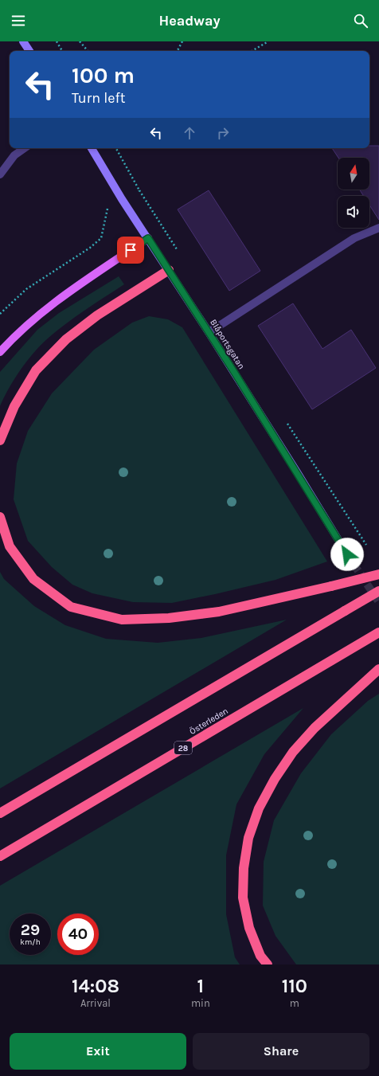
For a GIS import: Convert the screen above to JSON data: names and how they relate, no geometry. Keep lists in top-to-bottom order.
{
  "streets": {
    "highway": ["Österleden", "28"],
    "street": ["Blåportsgatan"]
  },
  "north": "top",
  "page": {
    "header": "Headway",
    "turn": ["100 m", "Turn left"],
    "speed": "29 km/h",
    "limit": "40",
    "eta": [
      "14:08",
      "Arrival",
      "1",
      "min",
      "110",
      "m"
    ],
    "buttons": ["Exit", "Share"]
  }
}
